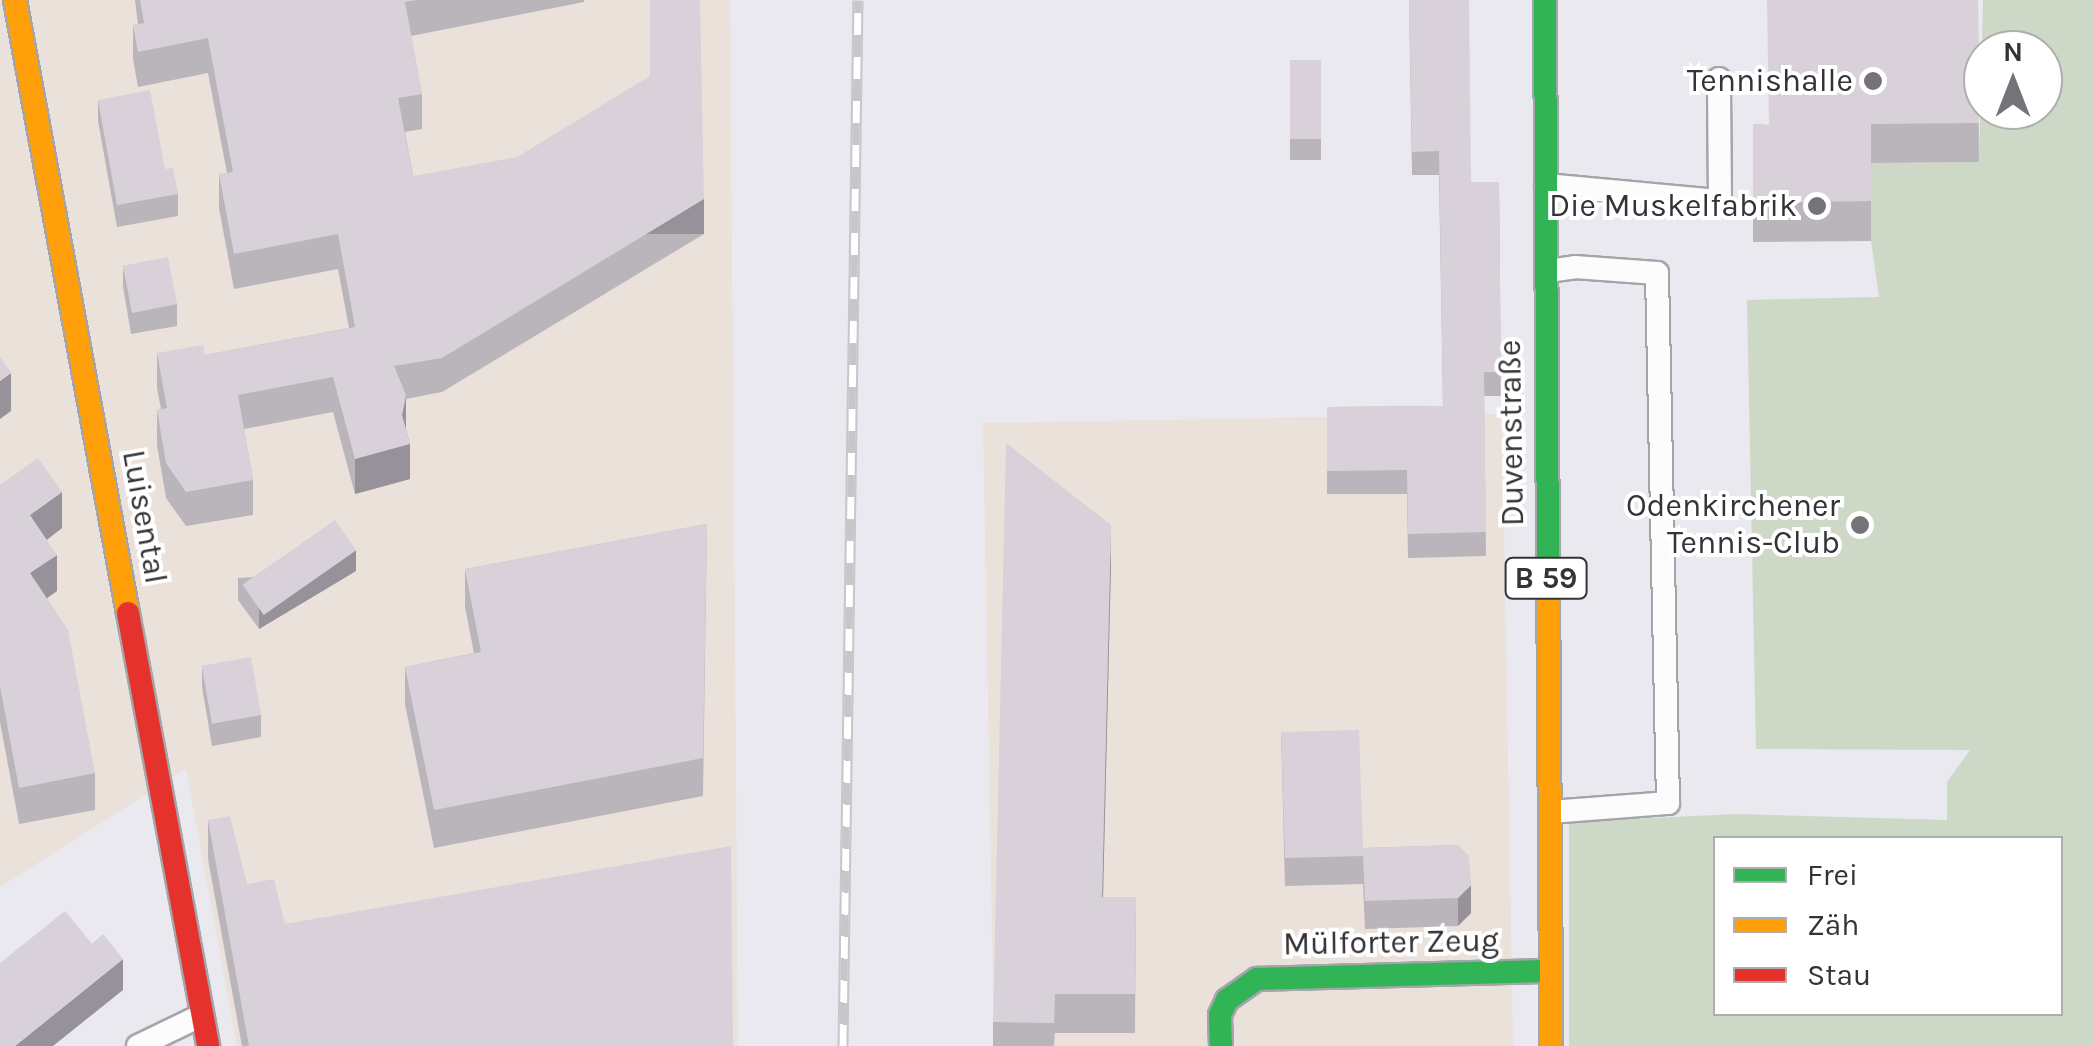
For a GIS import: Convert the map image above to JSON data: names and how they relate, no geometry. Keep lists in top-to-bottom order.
{
  "streets": {
    "street": [
      "Duvenstraße",
      "Luisental",
      "B 59",
      "Mülforter Zeug"
    ]
  },
  "crossings": [
    ["Duvenstraße", "Mülforter Zeug"]
  ],
  "places": ["Tennishalle", "Die Muskelfabrik", "Odenkirchener Tennis-Club"],
  "legend": ["Frei", "Zäh", "Stau"],
  "north": "top"
}
